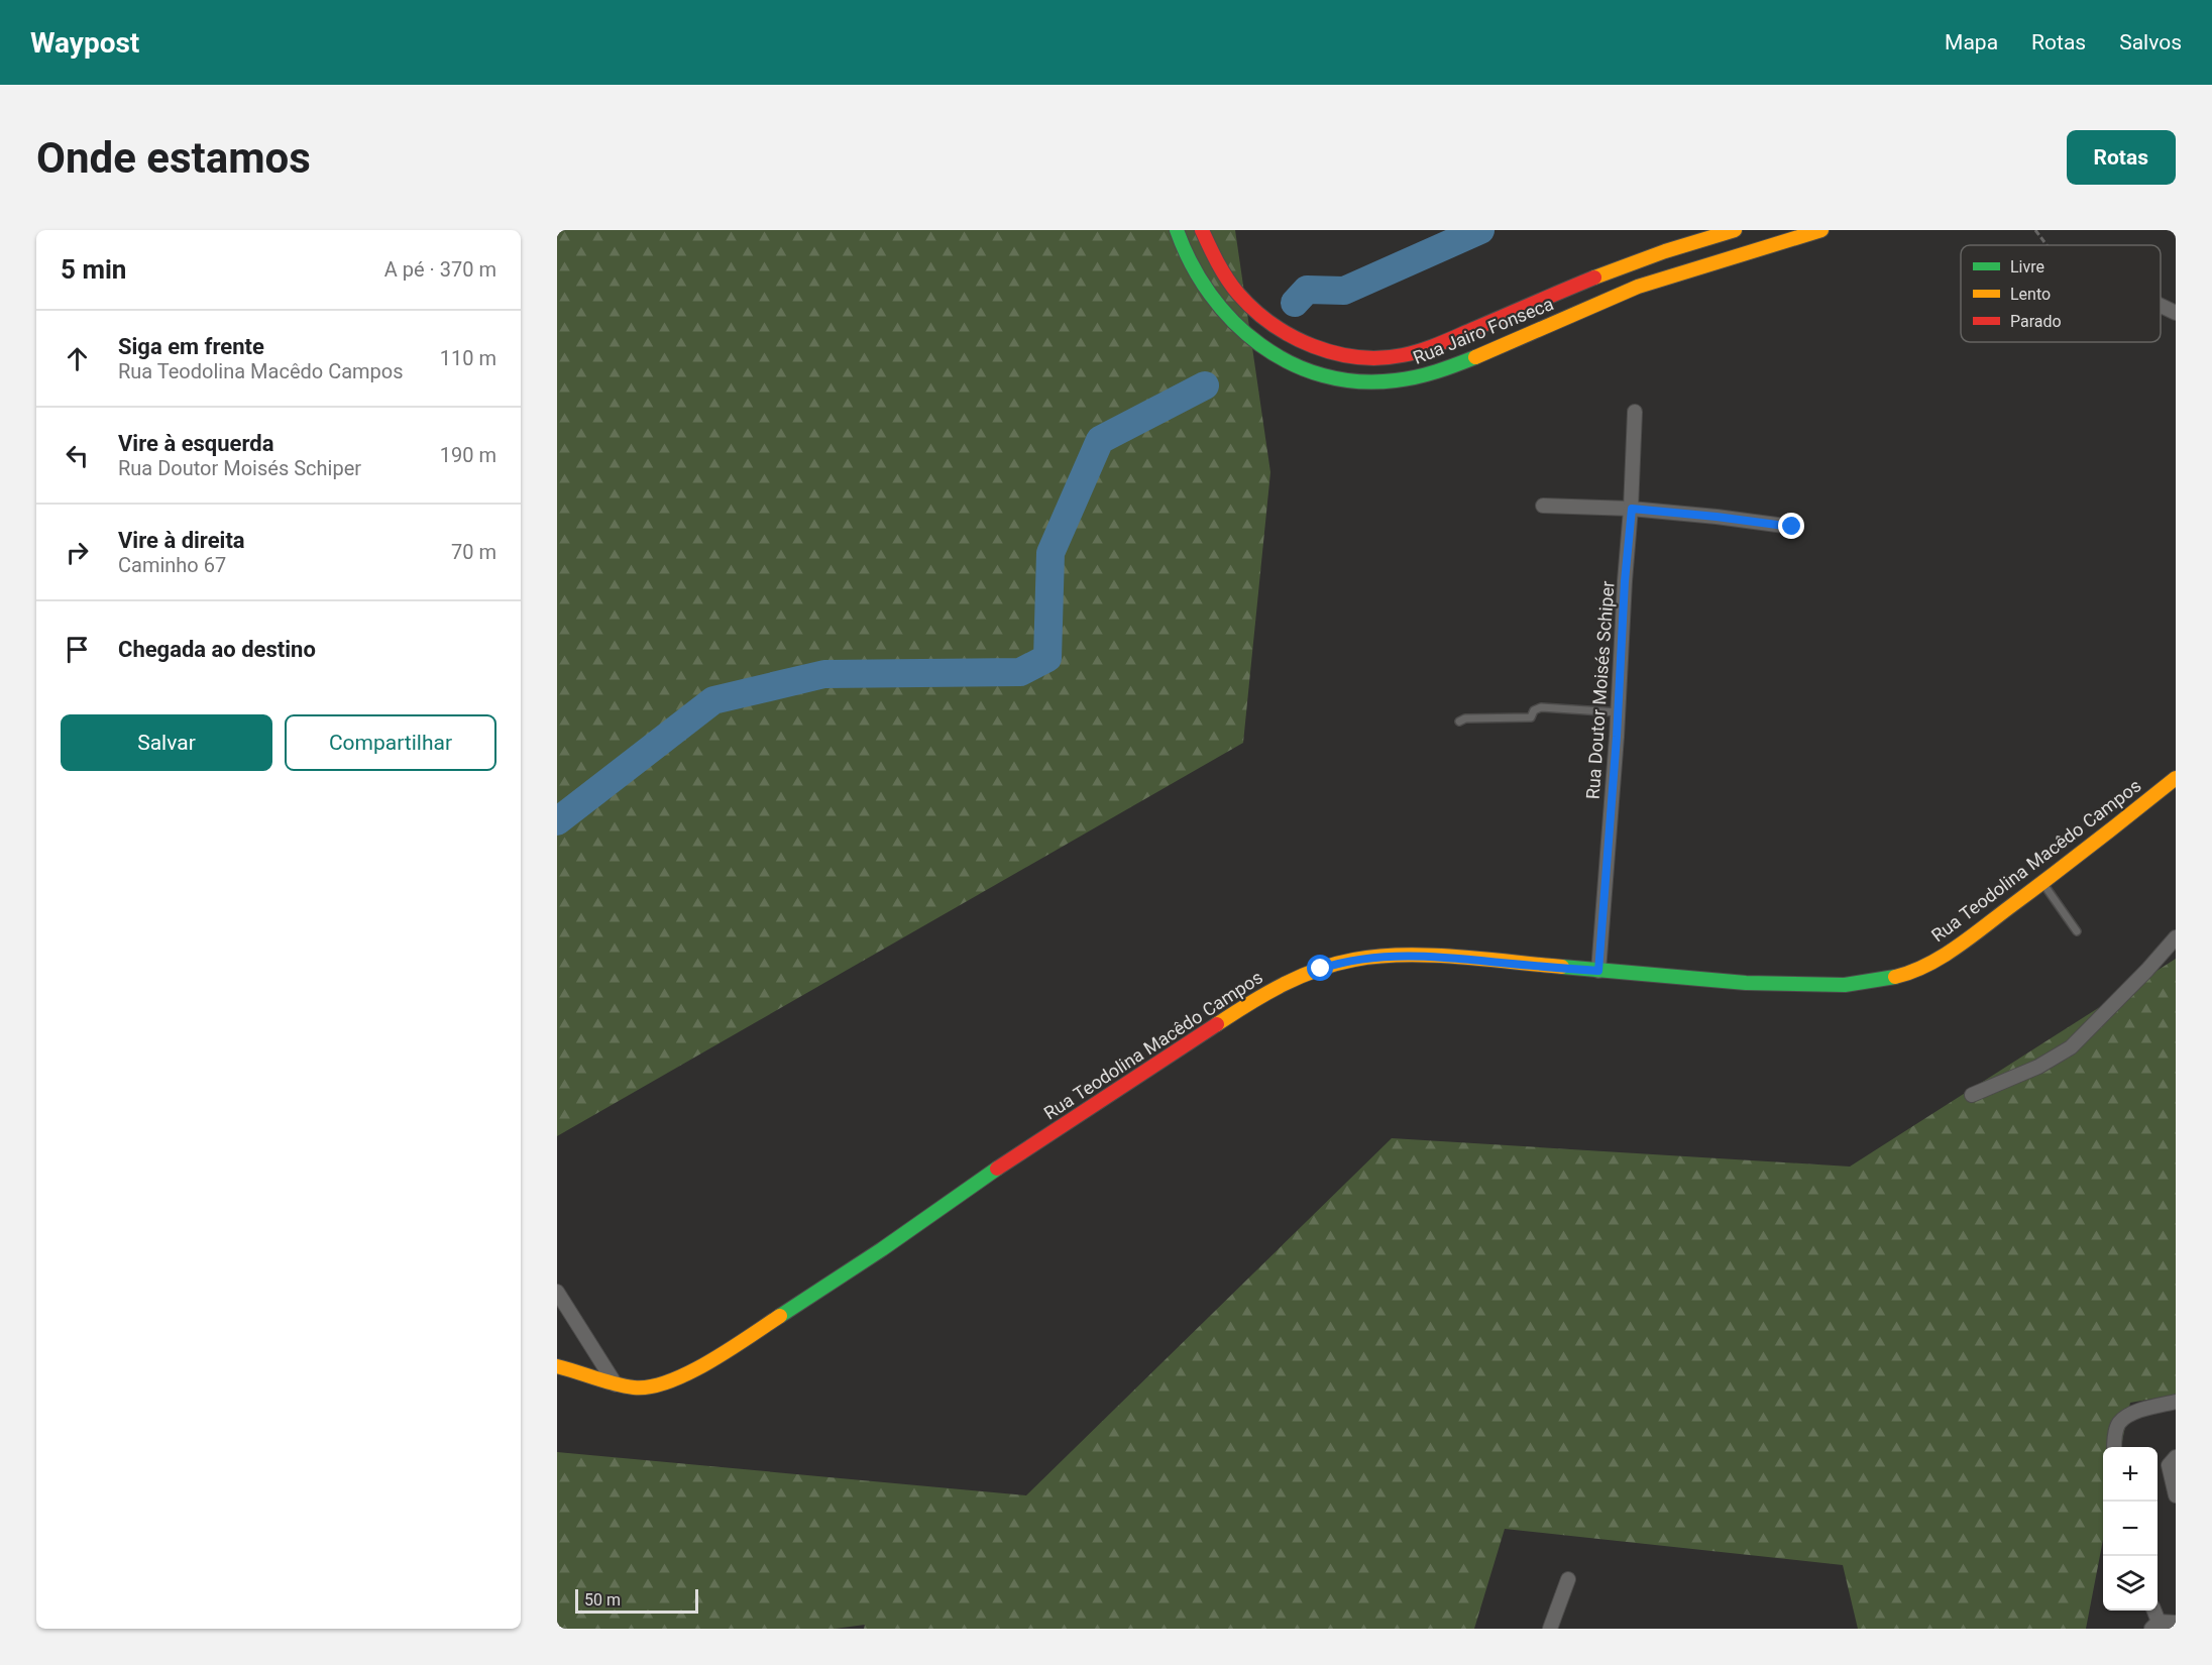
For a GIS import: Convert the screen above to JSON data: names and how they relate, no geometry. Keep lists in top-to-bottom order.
{
  "streets": {
    "street": ["Rua Jairo Fonseca", "Rua Doutor Moisés Schiper", "Rua Teodolina Macêdo Campos"]
  },
  "crossings": [
    ["Rua Doutor Moisés Schiper", "Rua Teodolina Macêdo Campos"]
  ],
  "legend": ["Livre", "Lento", "Parado"],
  "scale_bar": "50 m",
  "page": {
    "header": "Waypost",
    "nav": ["Mapa", "Rotas", "Salvos"],
    "buttons": [
      "Rotas",
      ["Salvar", "Compartilhar"]
    ],
    "title": "Onde estamos",
    "heading": ["5 min", "A pé · 370 m"],
    "list": [
      ["Siga em frente", "Rua Teodolina Macêdo Campos", "110 m"],
      ["Vire à esquerda", "Rua Doutor Moisés Schiper", "190 m"],
      ["Vire à direita", "Caminho 67", "70 m"],
      "Chegada ao destino"
    ],
    "map_buttons": ["+", "−"],
    "scale": "50 m"
  }
}
